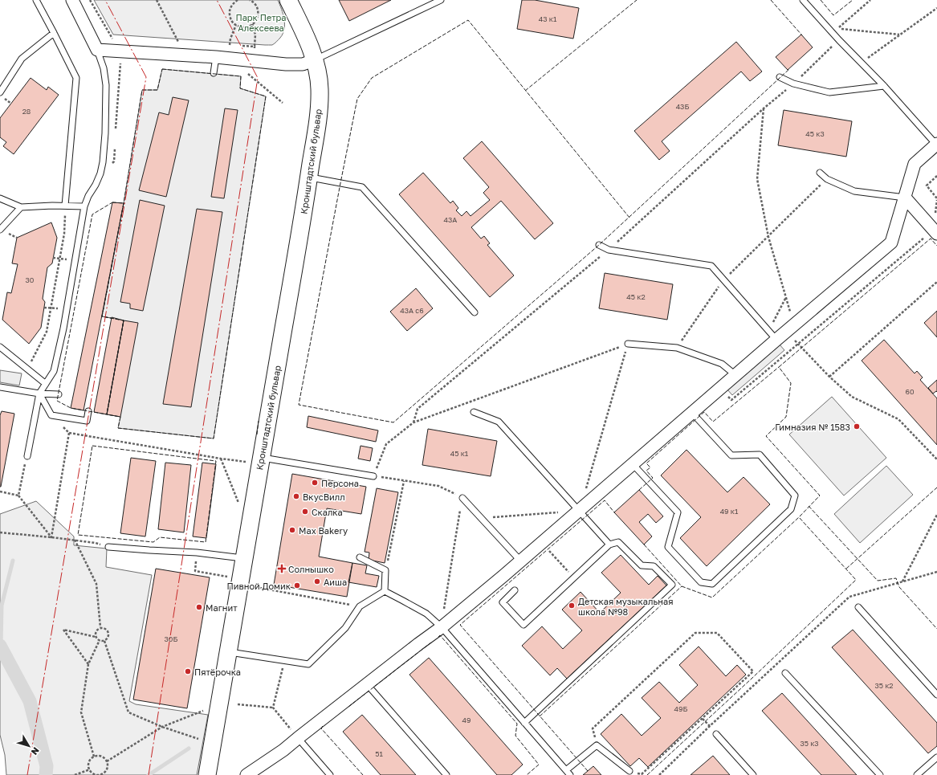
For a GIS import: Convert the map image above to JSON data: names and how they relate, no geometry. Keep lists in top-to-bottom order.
{
  "streets": {
    "main road": ["Кронштадтский бульвар"]
  },
  "parks": ["Парк Петра Алексеева"],
  "places": {
    "other": [
      "Гимназия № 1583",
      "Персона",
      "ВкусВилл",
      "Скалка",
      "Max Bakery",
      "Аиша",
      "Пивной Домик",
      "Детская музыкальная школа №98",
      "Магнит",
      "Пятёрочка"
    ],
    "health": ["Солнышко"]
  },
  "house_numbers": [
    "43 к1",
    "43Б",
    "28",
    "45 к3",
    "43А",
    "30",
    "45 к2",
    "43A c6",
    "60",
    "45 к1",
    "49 к1",
    "30Б",
    "35 к2",
    "49Б",
    "49",
    "35 к3",
    "51"
  ],
  "north": "bottom right"
}
